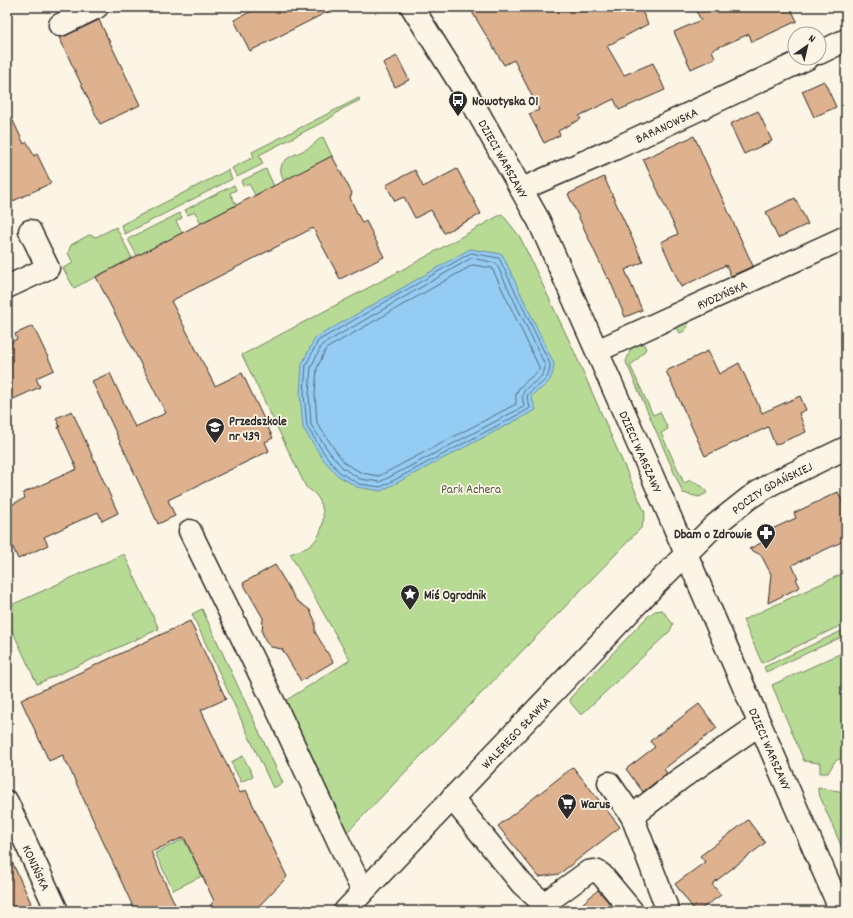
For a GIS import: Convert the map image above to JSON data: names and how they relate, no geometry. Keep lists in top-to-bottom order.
{
  "streets": {
    "street": [
      "BARANOWSKA",
      "DZIECI WARSZAWY",
      "RYDZYŃSKA",
      "POCZTY GDAŃSKIEJ",
      "WALEREGO SŁAWKA",
      "KONIŃSKA"
    ]
  },
  "crossings": [
    ["BARANOWSKA", "DZIECI WARSZAWY"],
    ["DZIECI WARSZAWY", "RYDZYŃSKA"],
    ["DZIECI WARSZAWY", "POCZTY GDAŃSKIEJ"],
    ["DZIECI WARSZAWY", "WALEREGO SŁAWKA"],
    ["POCZTY GDAŃSKIEJ", "WALEREGO SŁAWKA"]
  ],
  "parks": ["Park Achera"],
  "places": {
    "bus stop": ["Nowotyska 01"],
    "school or university": ["Przedszkole nr 439"],
    "pharmacy": ["Dbam o Zdrowie"],
    "place": ["Miś Ogrodnik"],
    "supermarket": ["Warus"]
  },
  "north": "top right"
}
